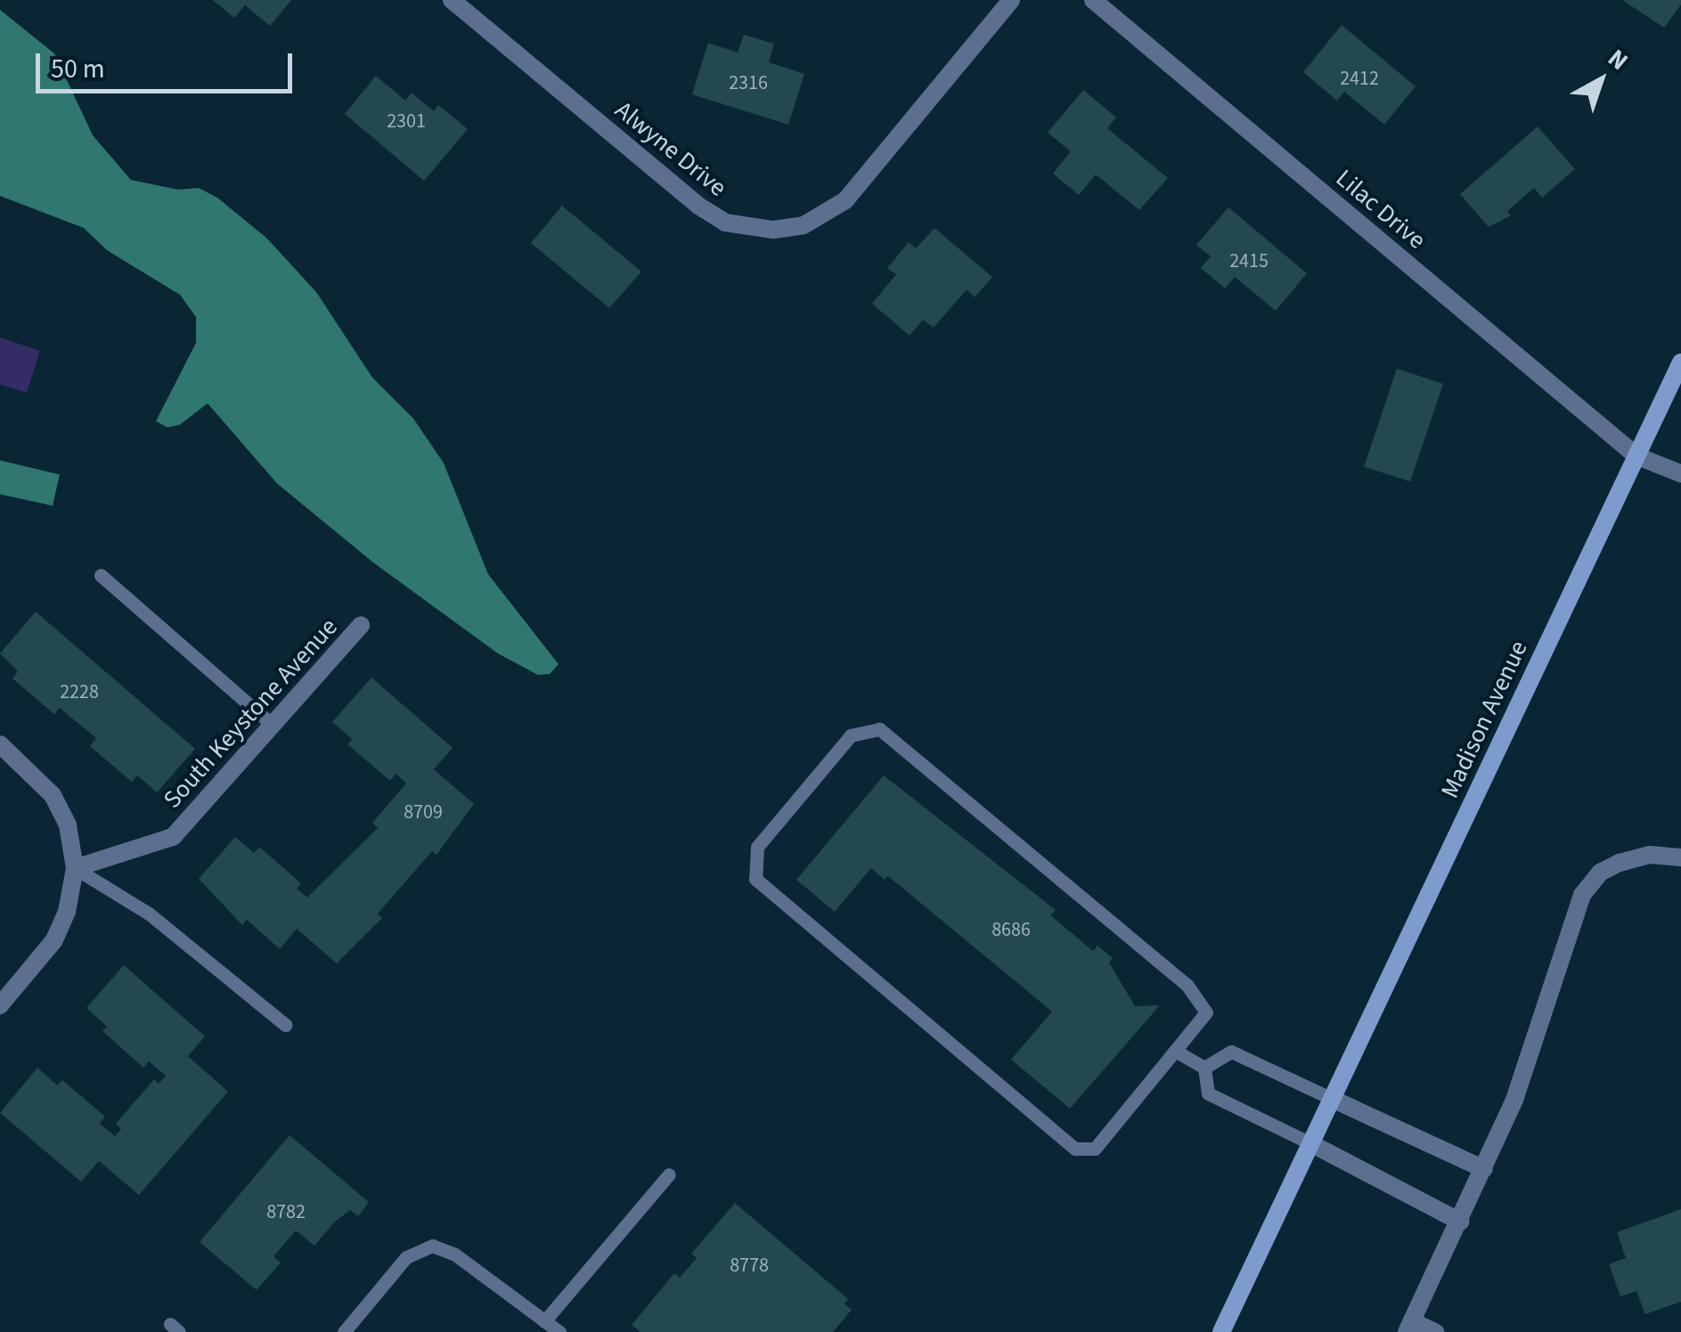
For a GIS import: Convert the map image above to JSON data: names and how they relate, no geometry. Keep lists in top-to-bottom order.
{
  "streets": {
    "main road": ["Madison Avenue"],
    "street": ["Alwyne Drive", "Lilac Drive", "South Keystone Avenue"]
  },
  "crossings": [
    ["Lilac Drive", "Madison Avenue"]
  ],
  "house_numbers": [
    "2412",
    "2316",
    "2301",
    "2415",
    "2228",
    "8709",
    "8686",
    "8782",
    "8778"
  ],
  "scale_bar": "50 m",
  "north": "top right"
}
